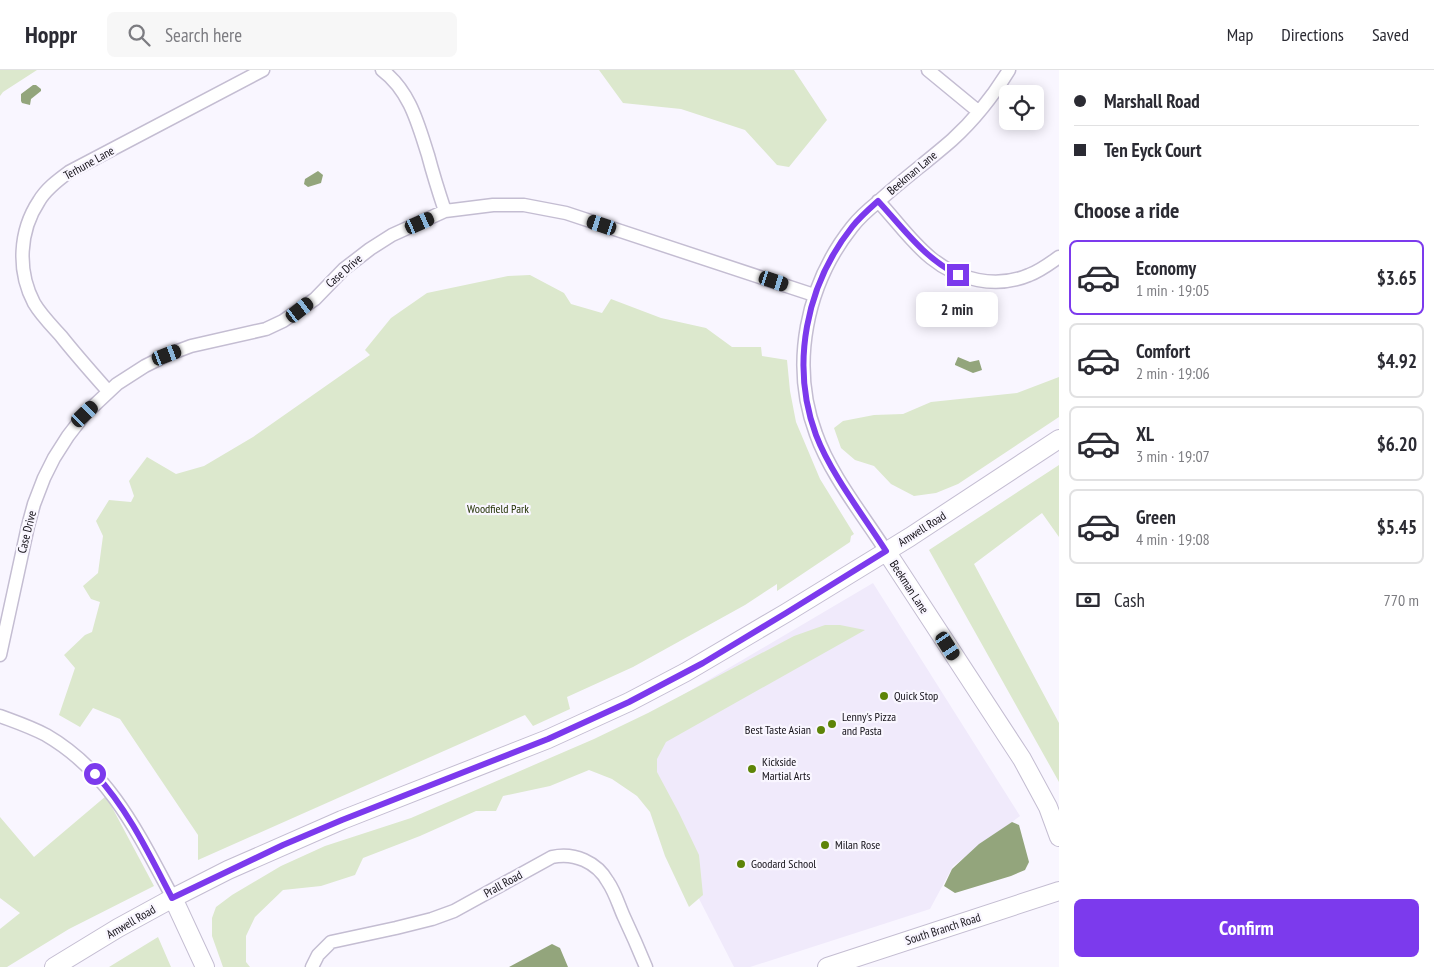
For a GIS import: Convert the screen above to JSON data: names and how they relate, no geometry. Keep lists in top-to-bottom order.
{
  "streets": {
    "main road": ["Beekman Lane", "Amwell Road", "South Branch Road"],
    "street": ["Terhune Lane", "Case Drive", "Prall Road"]
  },
  "crossings": [
    ["Terhune Lane", "Case Drive"],
    ["Beekman Lane", "Case Drive"],
    ["Beekman Lane", "Amwell Road"]
  ],
  "parks": ["Woodfield Park"],
  "places": [
    "Quick Stop",
    "Lenny's Pizza and Pasta",
    "Best Taste Asian",
    "Kickside Martial Arts",
    "Milan Rose",
    "Goodard School"
  ],
  "page": {
    "header": "Hoppr",
    "search": "Search here",
    "nav": ["Map", "Directions", "Saved"],
    "banner": ["Marshall Road", "Ten Eyck Court"],
    "heading": "Choose a ride",
    "list": [
      {
        "name": "Economy",
        "note": "1 min · 19:05",
        "value": "$3.65"
      },
      {
        "name": "Comfort",
        "note": "2 min · 19:06",
        "value": "$4.92"
      },
      {
        "name": "XL",
        "note": "3 min · 19:07",
        "value": "$6.20"
      },
      {
        "name": "Green",
        "note": "4 min · 19:08",
        "value": "$5.45"
      }
    ],
    "bubble": "2 min",
    "pay": ["Cash", "770 m"],
    "buttons": "Confirm"
  }
}
